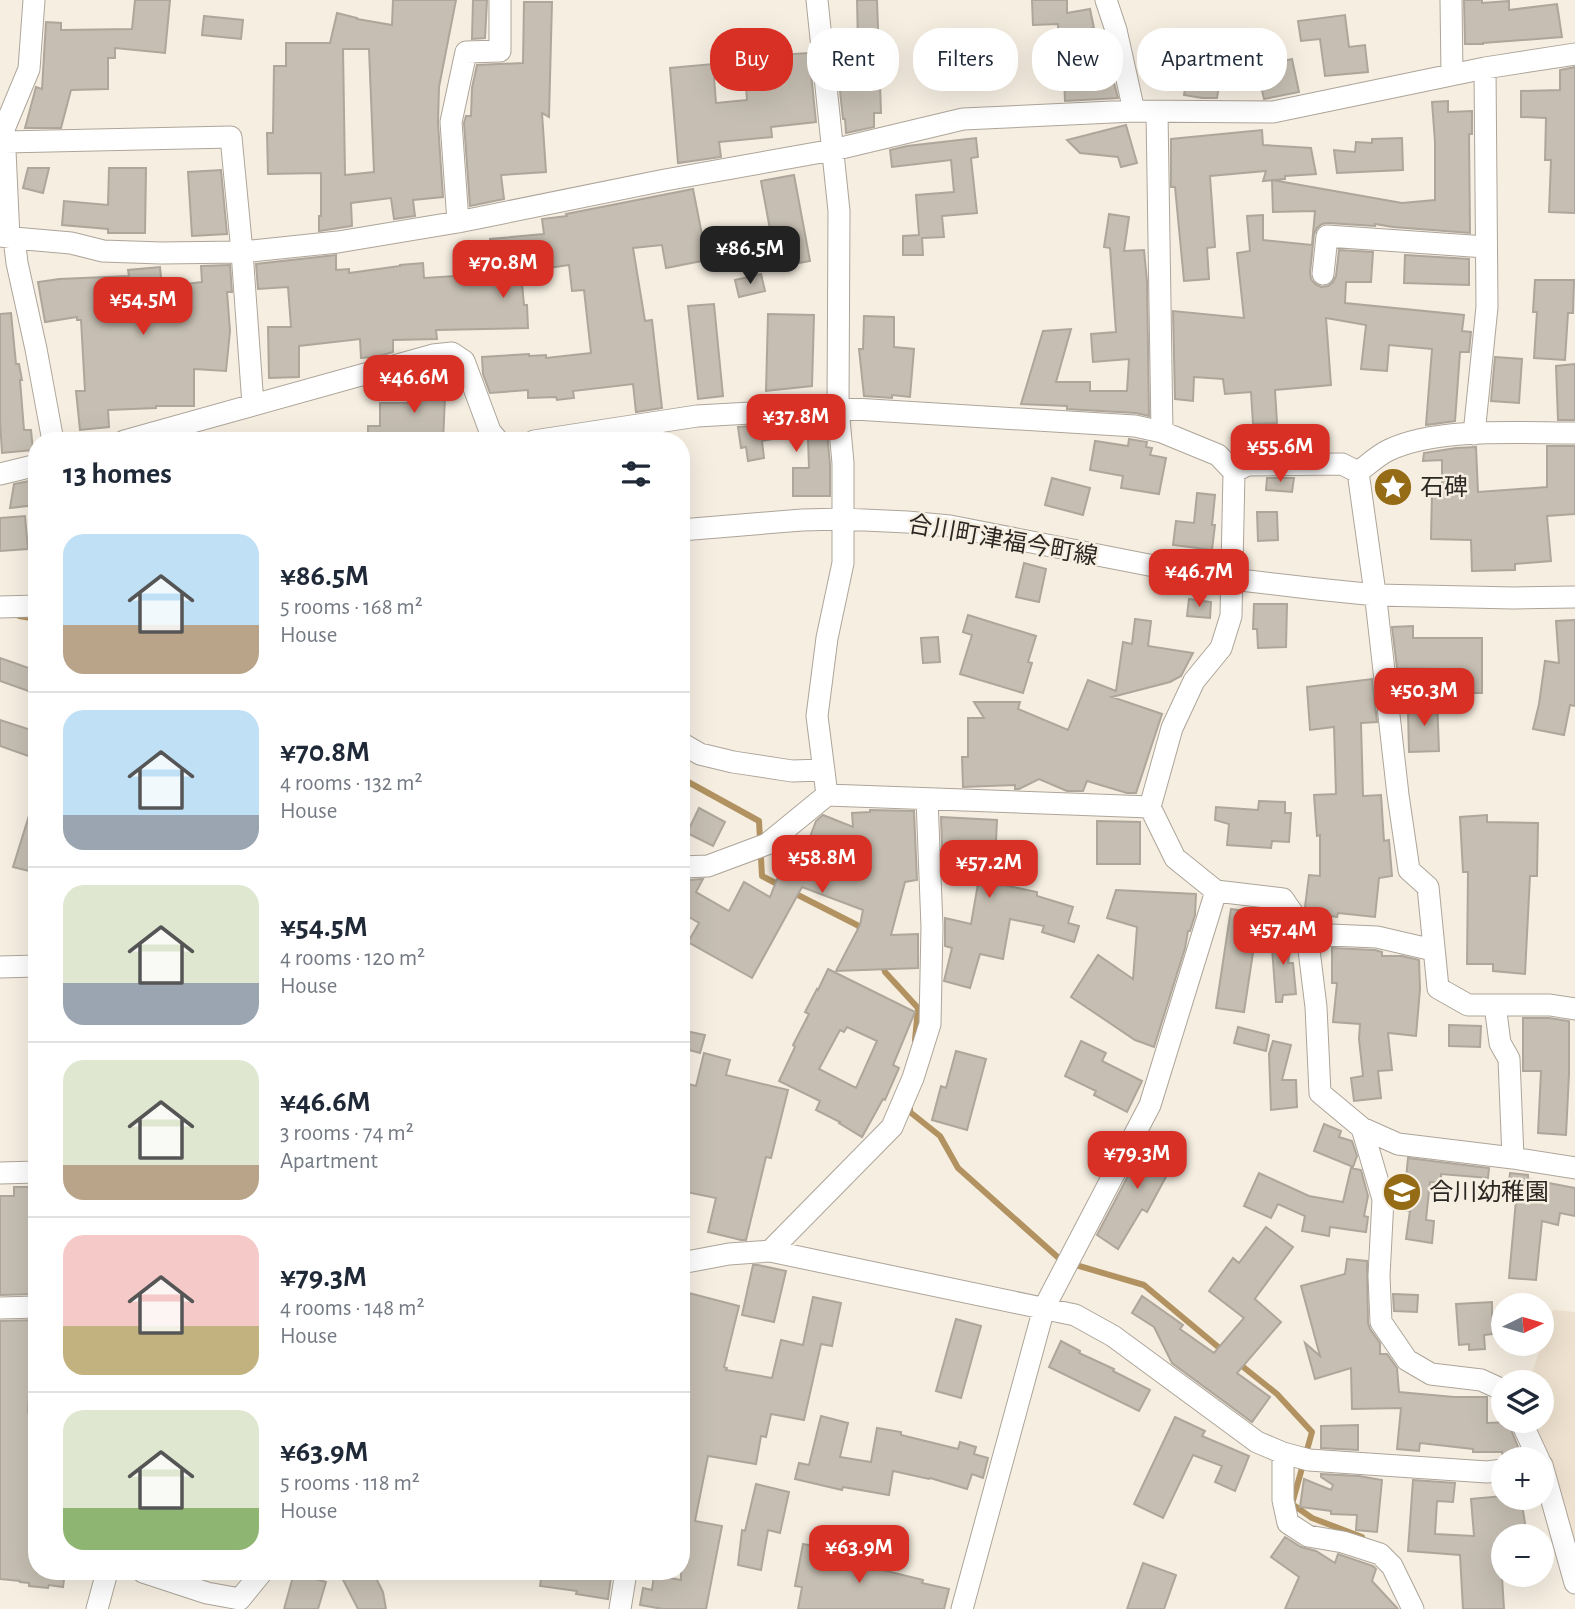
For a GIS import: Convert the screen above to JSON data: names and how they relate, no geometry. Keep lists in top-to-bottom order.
{
  "streets": {
    "street": ["合川町津福今町線"]
  },
  "places": {
    "place": ["石碑"],
    "school or university": ["合川幼稚園"]
  },
  "north": "right",
  "page": {
    "chip": [
      "Buy",
      "Rent",
      "Filters",
      "New",
      "Apartment"
    ],
    "price": [
      "¥86.5M",
      "¥70.8M",
      "¥54.5M",
      "¥46.6M",
      "¥37.8M",
      "¥55.6M",
      "¥46.7M",
      "¥50.3M",
      "¥58.8M",
      "¥57.2M",
      "¥57.4M",
      "¥79.3M",
      "¥63.9M"
    ],
    "heading": "13 homes",
    "list": [
      {
        "name": "¥86.5M",
        "note": "5 rooms · 168 m² · House"
      },
      {
        "name": "¥70.8M",
        "note": "4 rooms · 132 m² · House"
      },
      {
        "name": "¥54.5M",
        "note": "4 rooms · 120 m² · House"
      },
      {
        "name": "¥46.6M",
        "note": "3 rooms · 74 m² · Apartment"
      },
      {
        "name": "¥79.3M",
        "note": "4 rooms · 148 m² · House"
      },
      {
        "name": "¥63.9M",
        "note": "5 rooms · 118 m² · House"
      }
    ],
    "map_buttons": ["+", "−"]
  }
}
